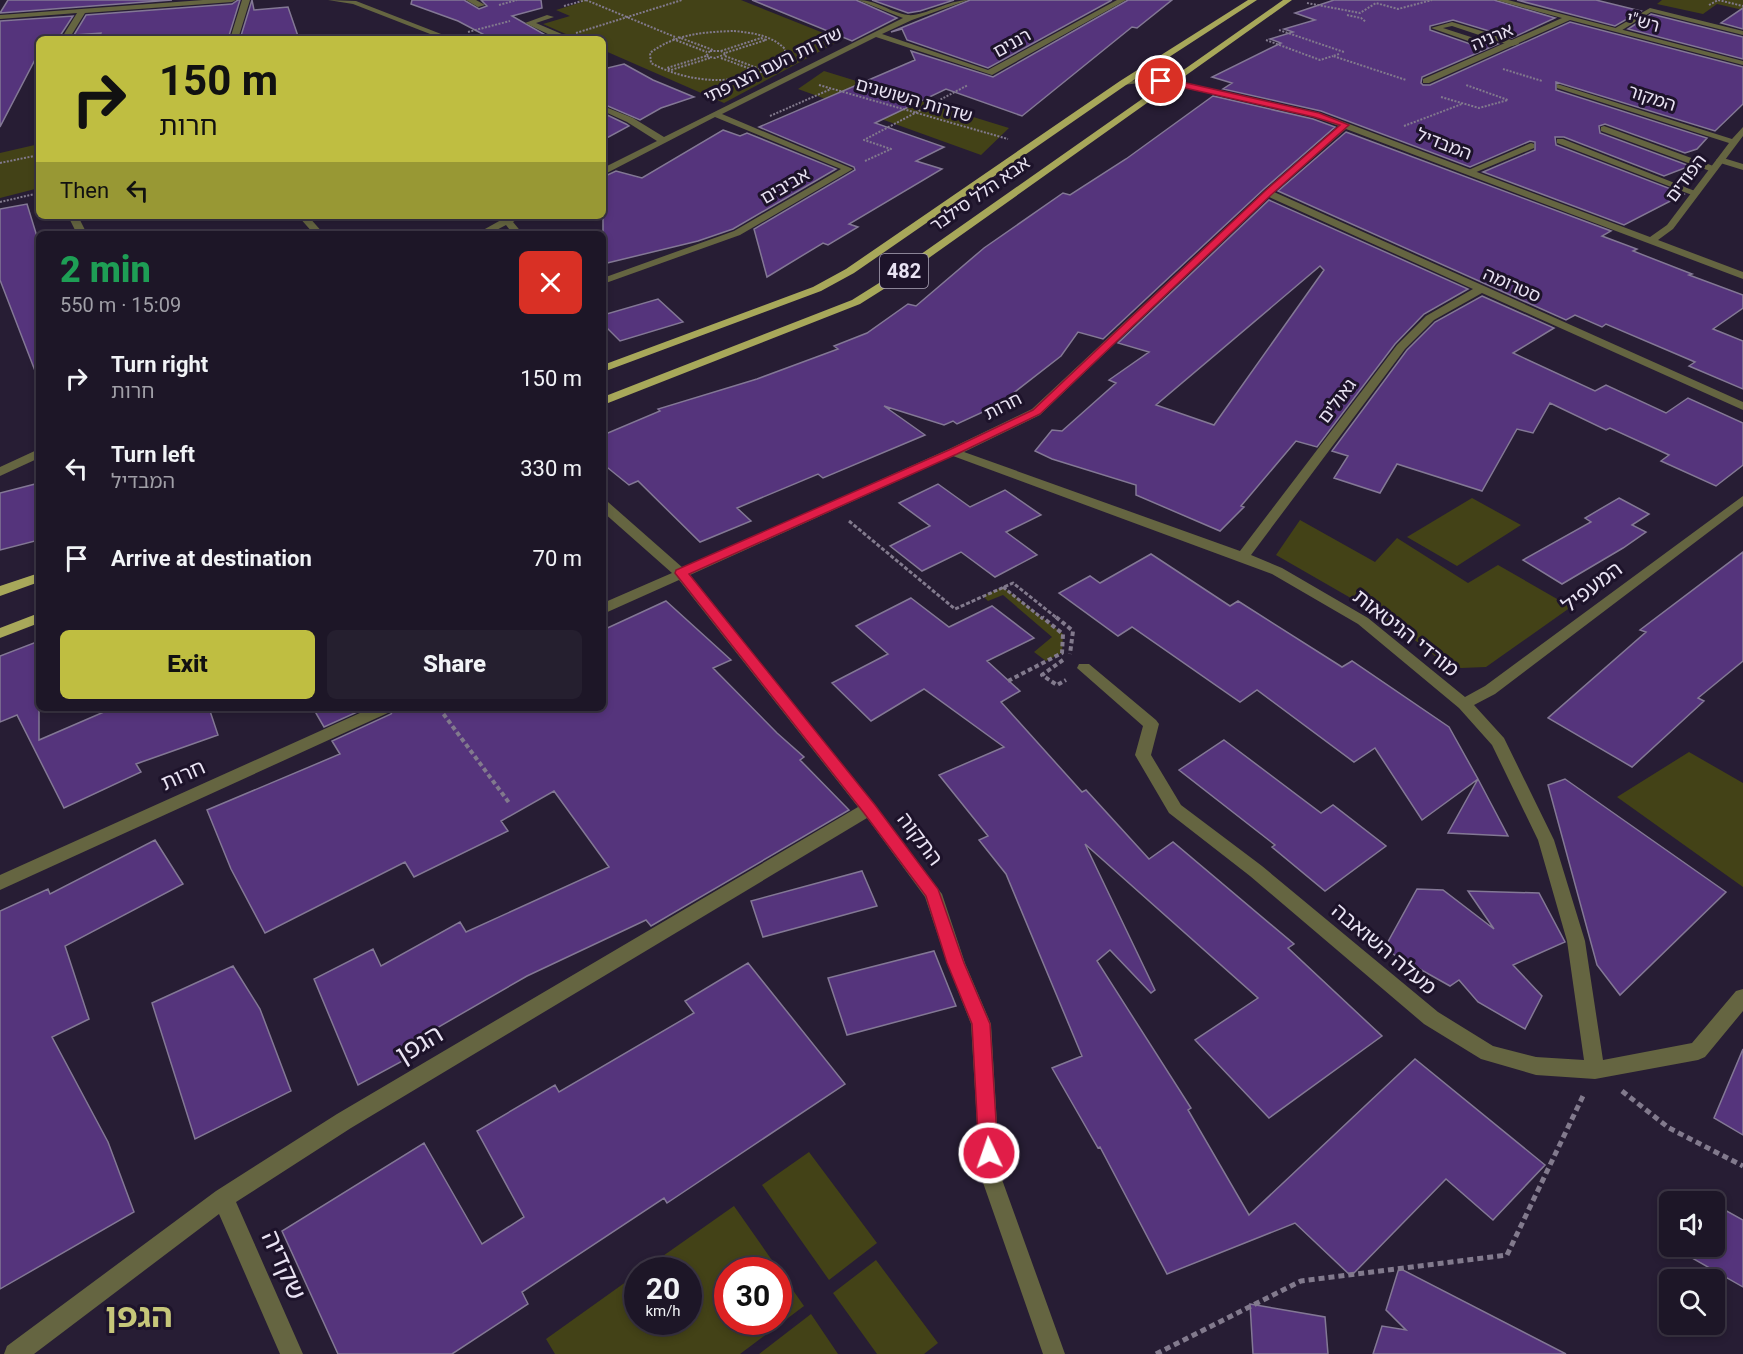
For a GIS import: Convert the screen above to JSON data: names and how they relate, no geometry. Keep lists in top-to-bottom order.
{
  "streets": {
    "main road": ["אבא הלל סילבר", "482"],
    "street": [
      "רש\"י",
      "ארניה",
      "רננים",
      "שדרות העם הצרפתי",
      "המקור",
      "המבדיל",
      "הפודים",
      "אביבים",
      "סטרומה",
      "גאולים",
      "חרות",
      "המעפיל",
      "מורדי הגיטאות",
      "התקוה",
      "מעלה השואבה",
      "הגפן",
      "שקדיה"
    ],
    "path": ["שדרות השושנים"]
  },
  "crossings": [
    ["רש\"י", "ארניה"],
    ["רננים", "שדרות העם הצרפתי"],
    ["שדרות העם הצרפתי", "שדרות השושנים"],
    ["שדרות העם הצרפתי", "אביבים"],
    ["המקור", "הפודים"],
    ["שדרות השושנים", "אבא הלל סילבר"],
    ["המבדיל", "הפודים"],
    ["המבדיל", "אבא הלל סילבר"],
    ["המבדיל", "חרות"],
    ["סטרומה", "גאולים"],
    ["סטרומה", "חרות"],
    ["גאולים", "מורדי הגיטאות"],
    ["חרות", "מורדי הגיטאות"],
    ["חרות", "התקוה"],
    ["המעפיל", "מורדי הגיטאות"],
    ["מורדי הגיטאות", "מעלה השואבה"],
    ["התקוה", "הגפן"],
    ["הגפן", "שקדיה"]
  ],
  "districts": ["הגפן"],
  "page": {
    "turn": ["150 m", "חרות"],
    "then": "Then",
    "heading": ["2 min", "550 m · 15:09"],
    "list": [
      {
        "name": "Turn right",
        "note": "חרות",
        "value": "150 m"
      },
      {
        "name": "Turn left",
        "note": "המבדיל",
        "value": "330 m"
      },
      {
        "name": "Arrive at destination",
        "value": "70 m"
      }
    ],
    "buttons": ["Exit", "Share"],
    "speed": "20 km/h",
    "limit": "30"
  }
}
